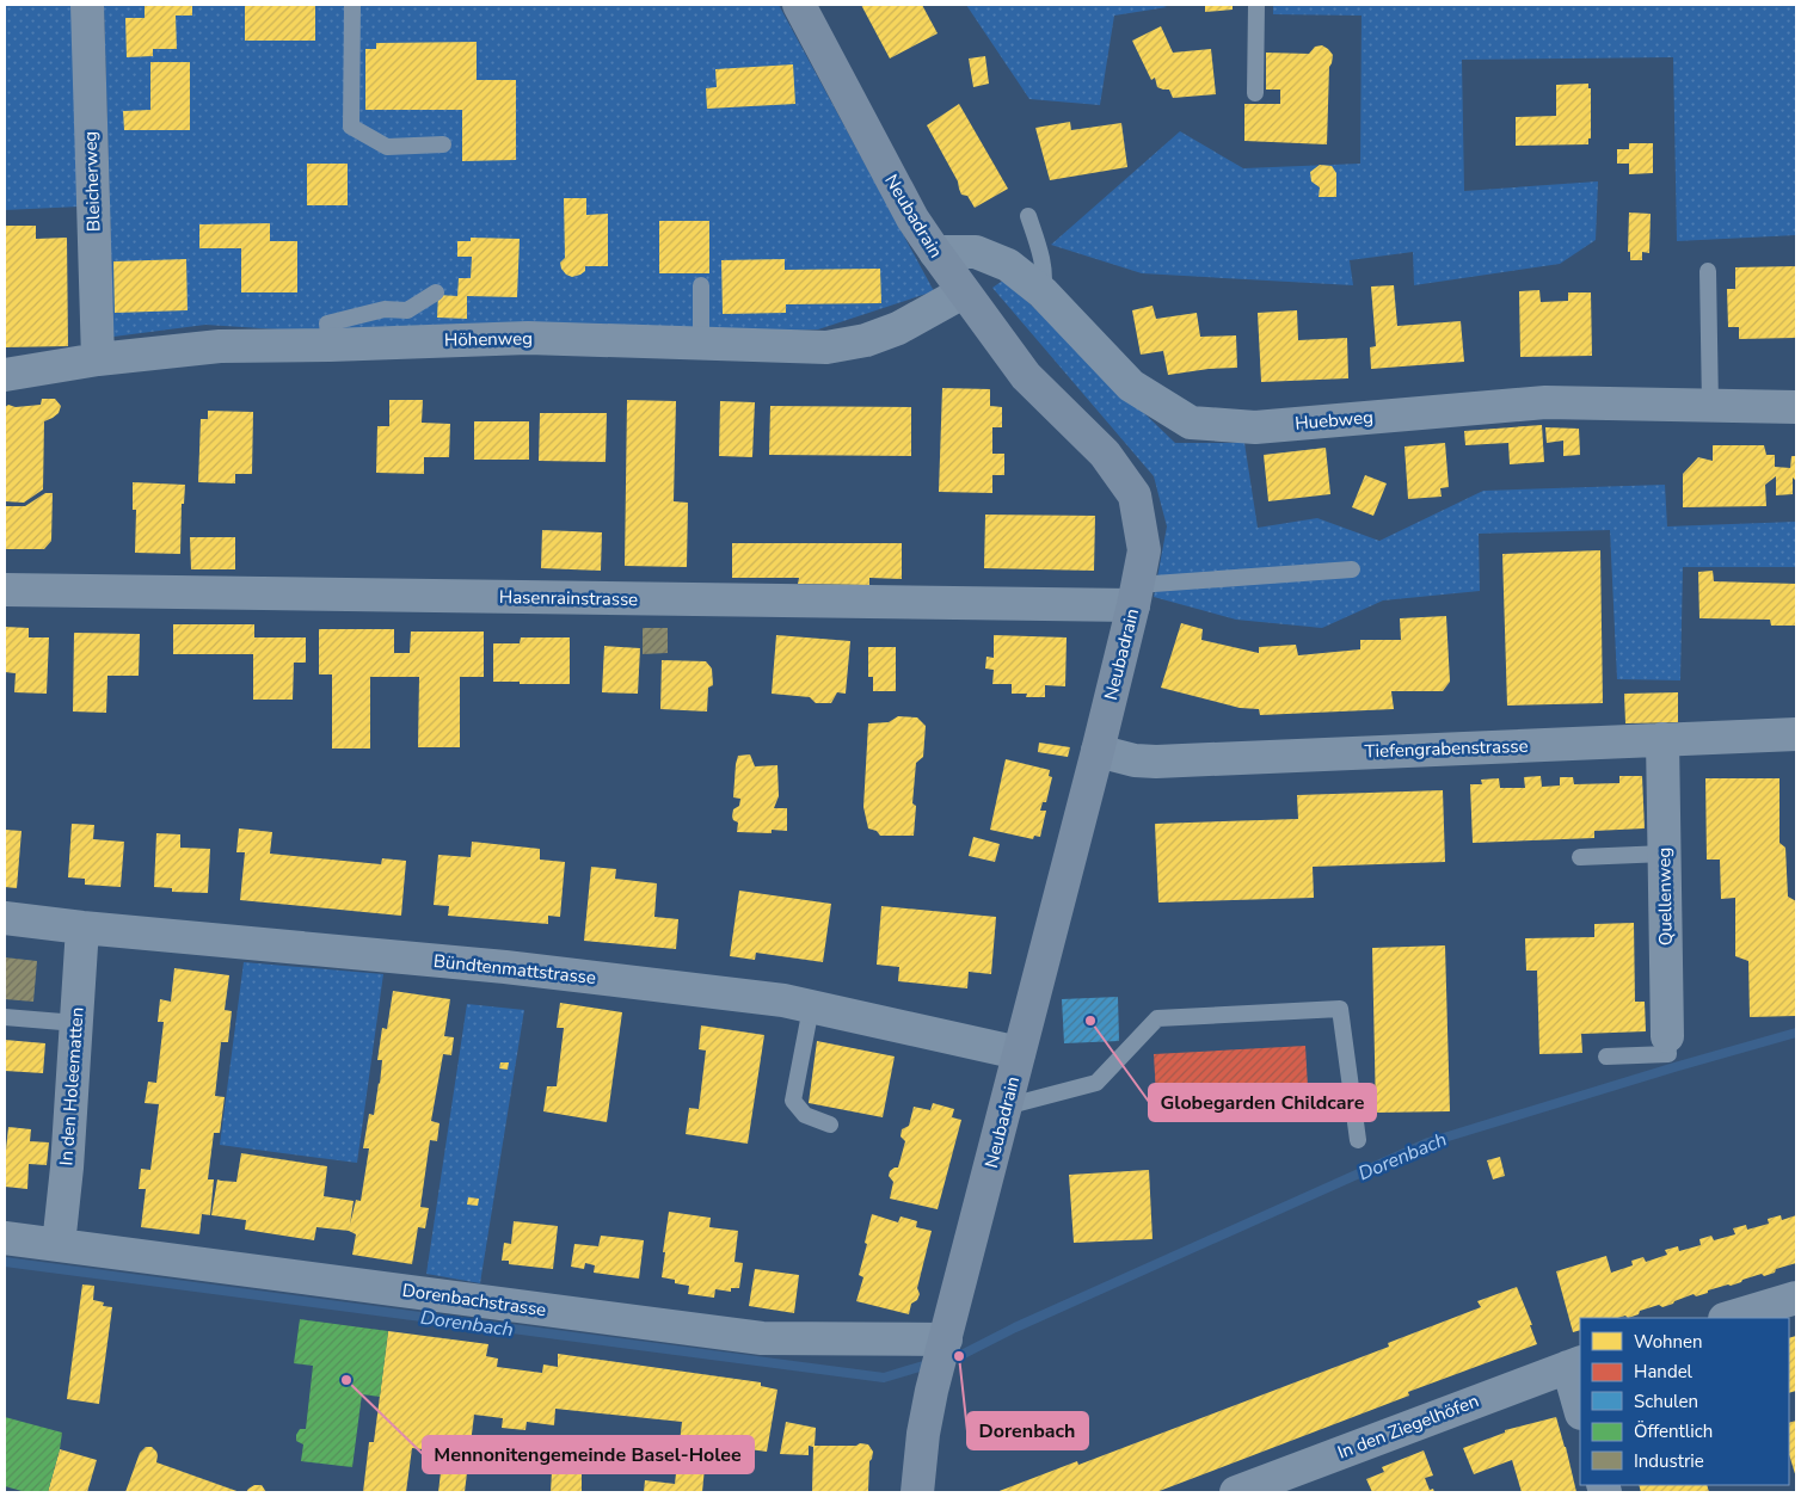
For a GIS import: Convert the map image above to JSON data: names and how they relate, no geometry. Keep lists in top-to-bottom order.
{
  "streets": {
    "street": [
      "Bleicherweg",
      "Neubadrain",
      "Höhenweg",
      "Huebweg",
      "Hasenrainstrasse",
      "Tiefengrabenstrasse",
      "Quellenweg",
      "Bündtenmattstrasse",
      "In den Holeematten",
      "Dorenbachstrasse",
      "In den Ziegelhöfen"
    ]
  },
  "crossings": [
    ["Bleicherweg", "Höhenweg"],
    ["Neubadrain", "Höhenweg"],
    ["Neubadrain", "Huebweg"],
    ["Neubadrain", "Hasenrainstrasse"],
    ["Neubadrain", "Tiefengrabenstrasse"],
    ["Neubadrain", "Bündtenmattstrasse"],
    ["Neubadrain", "Dorenbachstrasse"],
    ["Tiefengrabenstrasse", "Quellenweg"],
    ["Bündtenmattstrasse", "In den Holeematten"],
    ["In den Holeematten", "Dorenbachstrasse"]
  ],
  "water": ["Dorenbach"],
  "places": ["Globegarden Childcare", "Dorenbach", "Mennonitengemeinde Basel-Holee"],
  "legend": [
    "Wohnen",
    "Handel",
    "Schulen",
    "Öffentlich",
    "Industrie"
  ]
}
